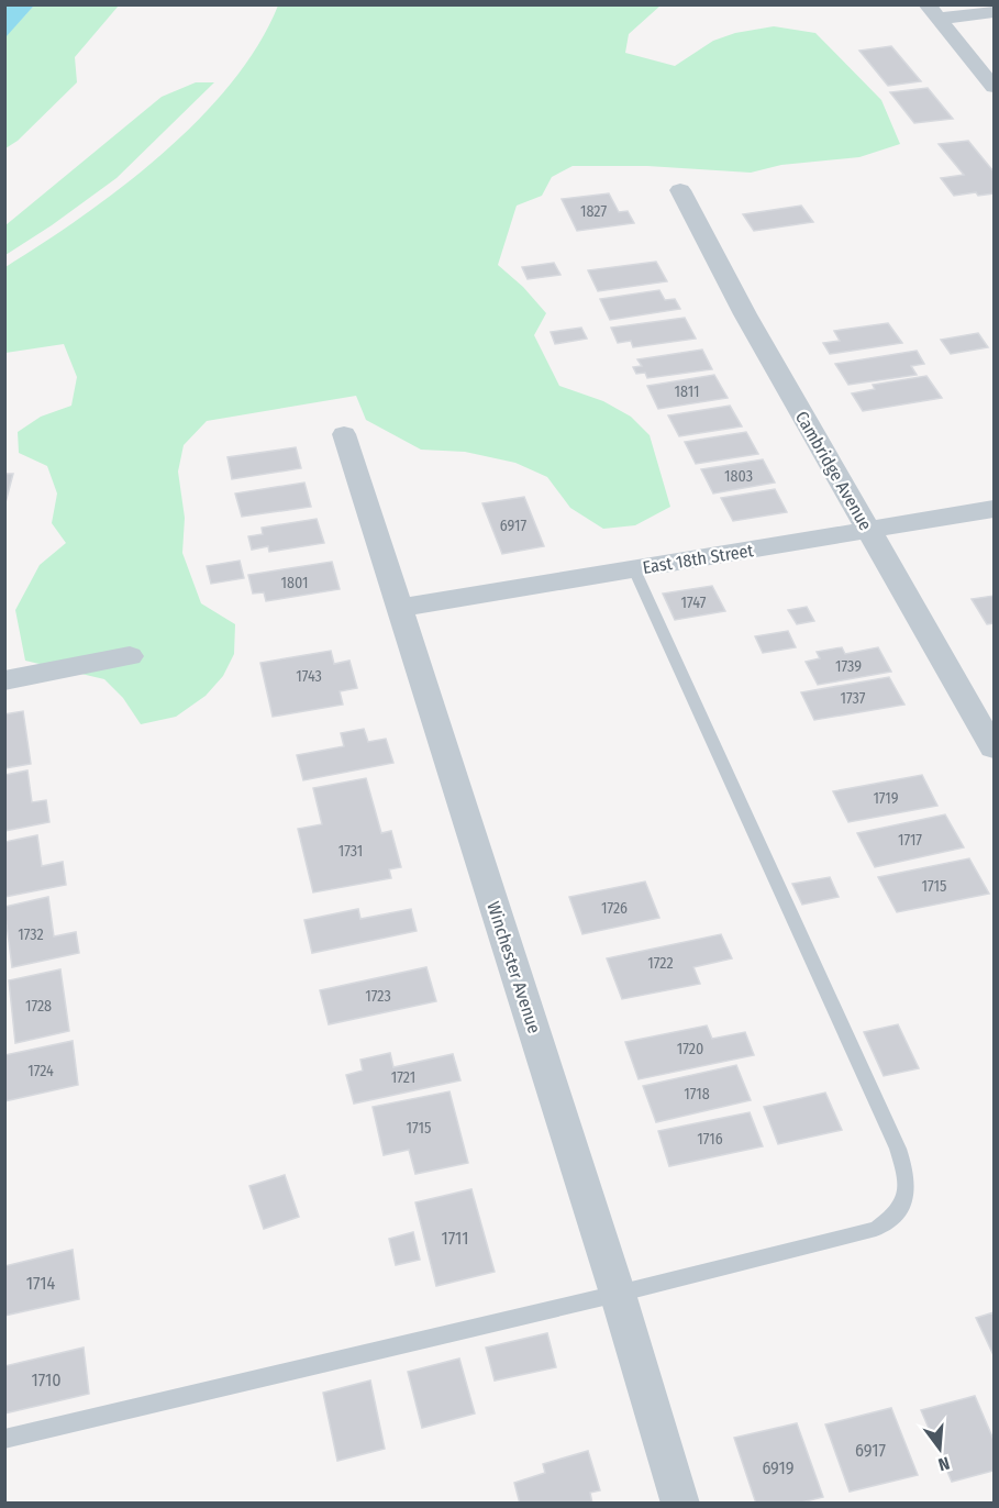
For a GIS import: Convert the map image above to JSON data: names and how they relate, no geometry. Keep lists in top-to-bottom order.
{
  "streets": {
    "street": ["Cambridge Avenue", "East 18th Street", "Winchester Avenue"]
  },
  "crossings": [
    ["Cambridge Avenue", "East 18th Street"],
    ["East 18th Street", "Winchester Avenue"]
  ],
  "house_numbers": [
    "1827",
    "1811",
    "1803",
    "6917",
    "1801",
    "1747",
    "1739",
    "1743",
    "1737",
    "1719",
    "1717",
    "1731",
    "1715",
    "1726",
    "1732",
    "1722",
    "1723",
    "1728",
    "1720",
    "1724",
    "1721",
    "1718",
    "1715",
    "1716",
    "1711",
    "1714",
    "1710",
    "6917",
    "6919"
  ],
  "north": "bottom"
}
